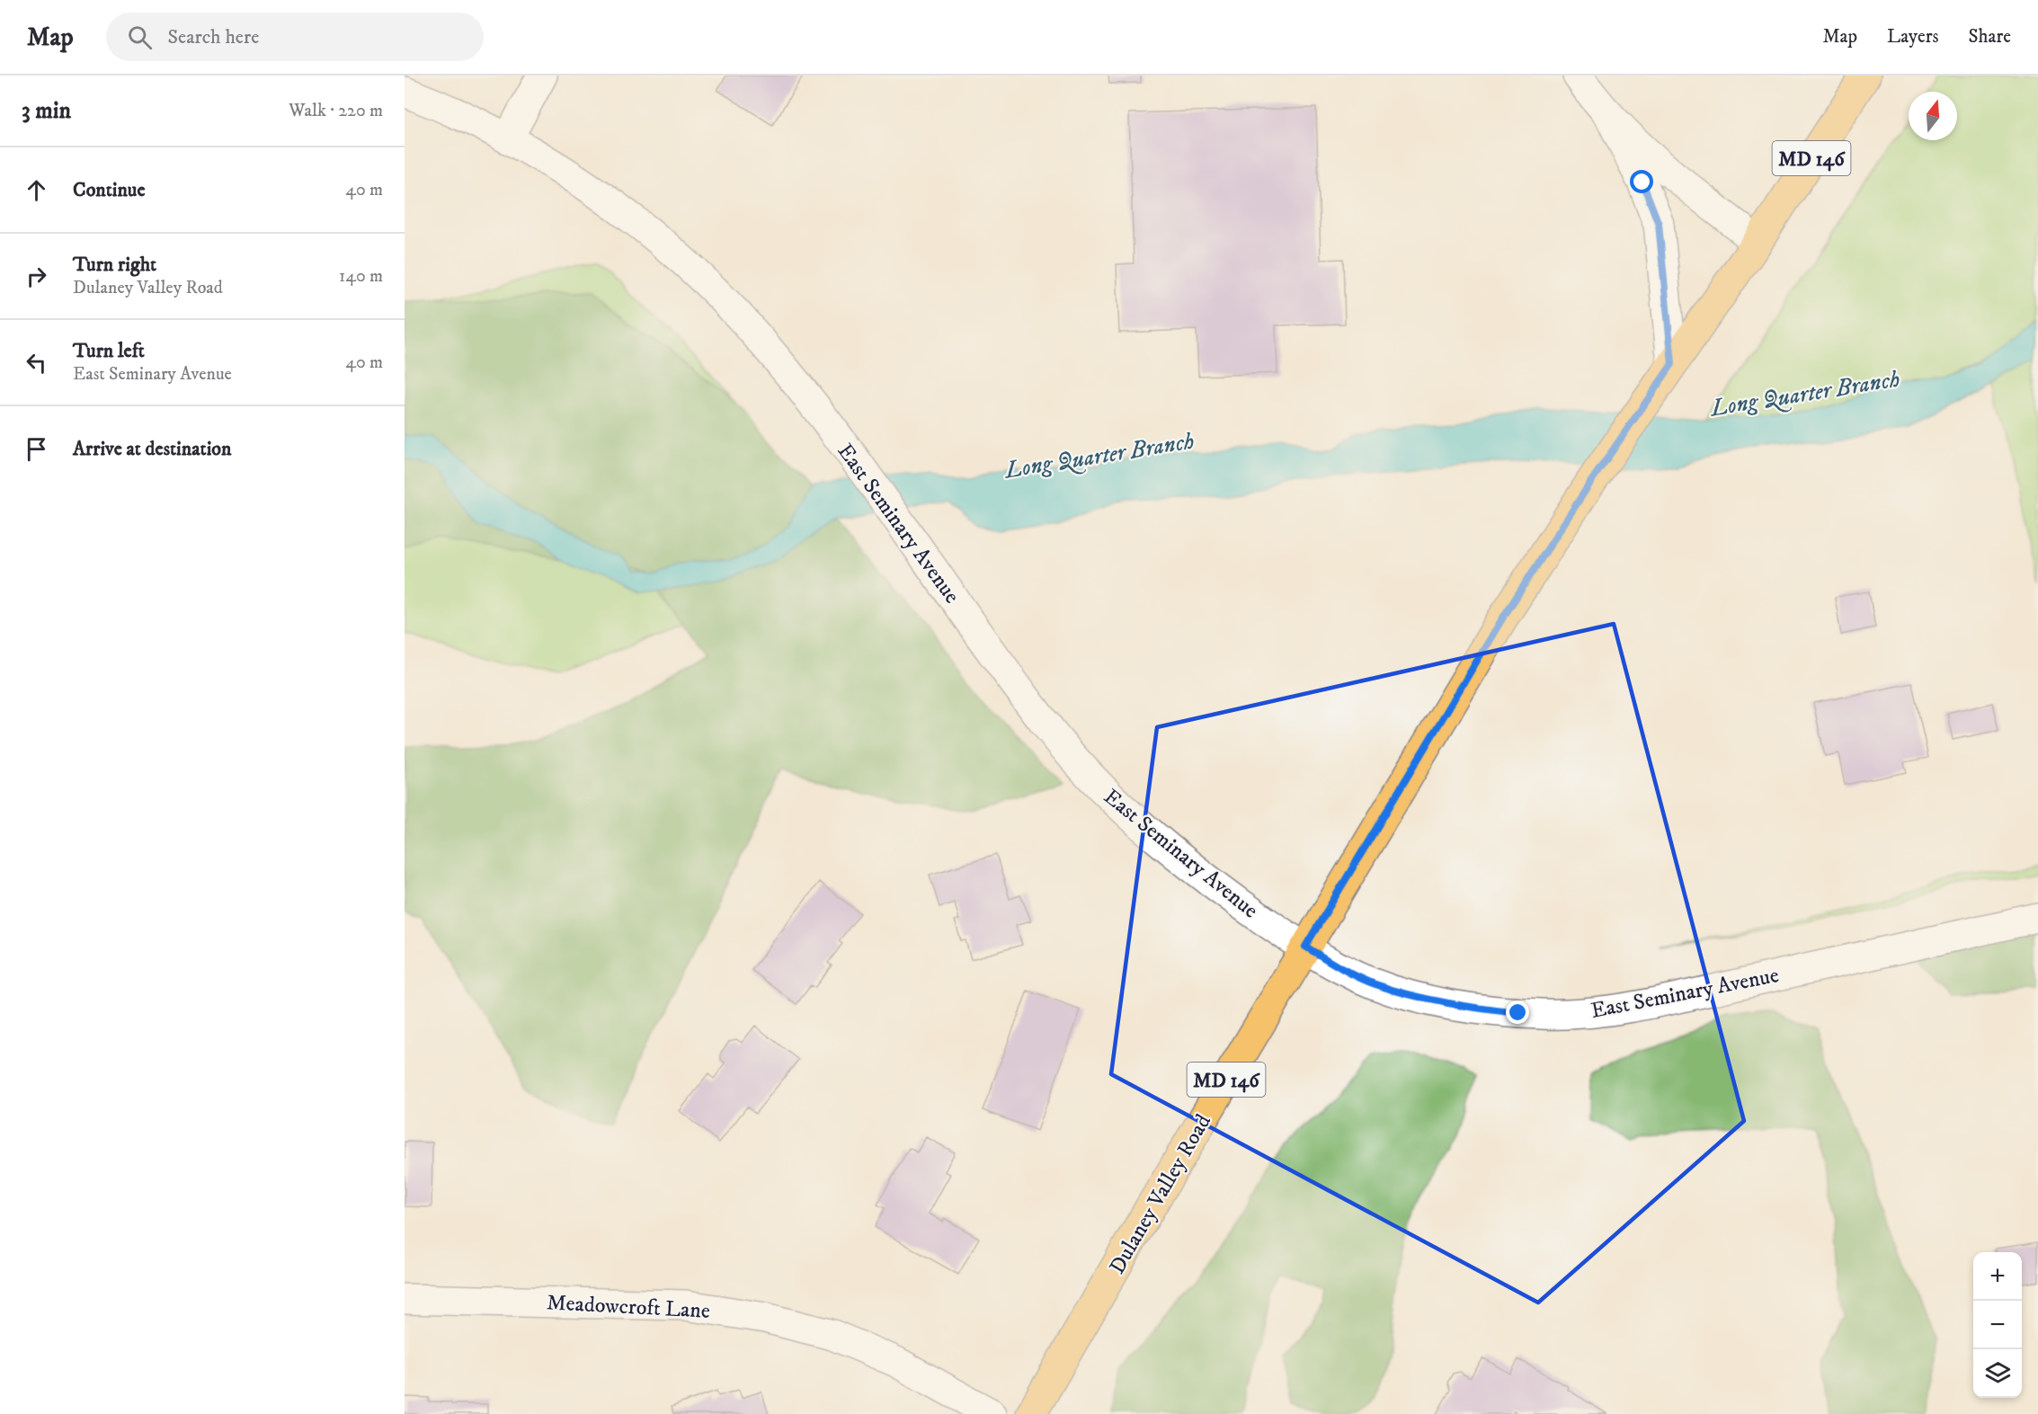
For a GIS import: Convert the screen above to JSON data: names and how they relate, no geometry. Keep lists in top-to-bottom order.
{
  "streets": {
    "main road": ["MD 146", "Dulaney Valley Road"],
    "street": ["East Seminary Avenue", "Meadowcroft Lane"]
  },
  "crossings": [
    ["East Seminary Avenue", "Dulaney Valley Road"]
  ],
  "water": ["Long Quarter Branch"],
  "north": "top",
  "page": {
    "header": "Map",
    "search": "Search here",
    "nav": ["Map", "Layers", "Share"],
    "heading": ["3 min", "Walk · 220 m"],
    "list": [
      ["Continue", "40 m"],
      ["Turn right", "Dulaney Valley Road", "140 m"],
      ["Turn left", "East Seminary Avenue", "40 m"],
      "Arrive at destination"
    ],
    "map_buttons": ["+", "−"]
  }
}
